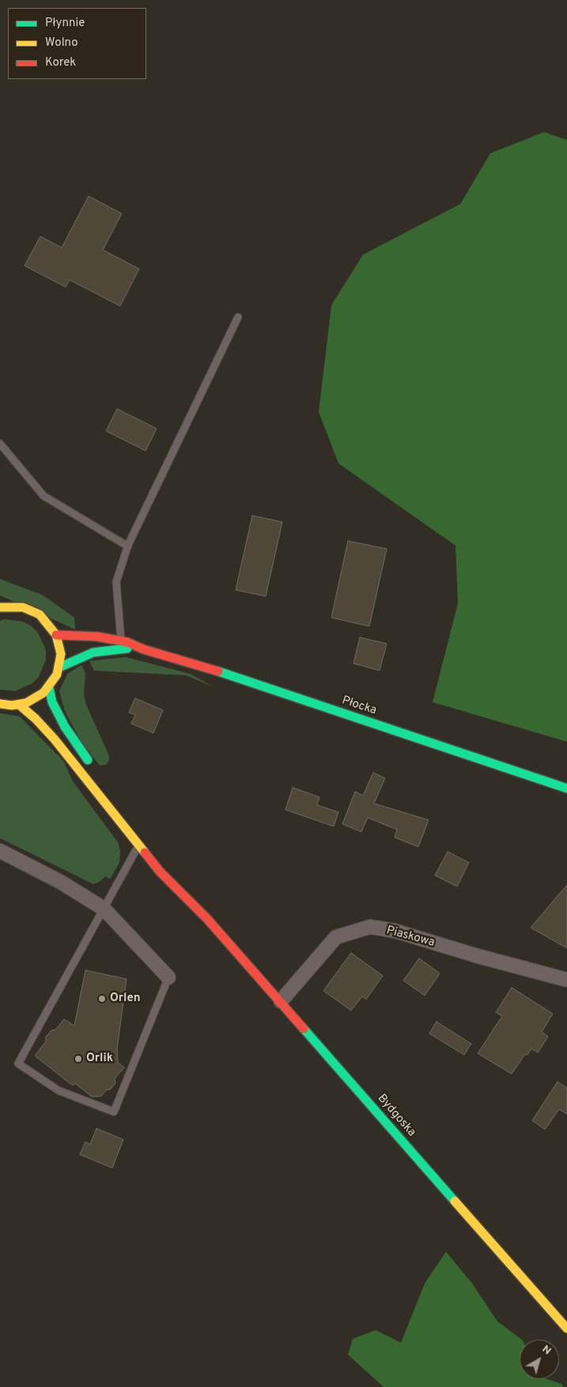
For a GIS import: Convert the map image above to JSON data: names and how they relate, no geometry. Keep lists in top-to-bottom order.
{
  "streets": {
    "main road": ["Płocka", "Bydgoska"],
    "street": ["Piaskowa"]
  },
  "crossings": [
    ["Piaskowa", "Bydgoska"]
  ],
  "places": ["Orlen", "Orlik"],
  "legend": ["Płynnie", "Wolno", "Korek"],
  "north": "top right"
}
